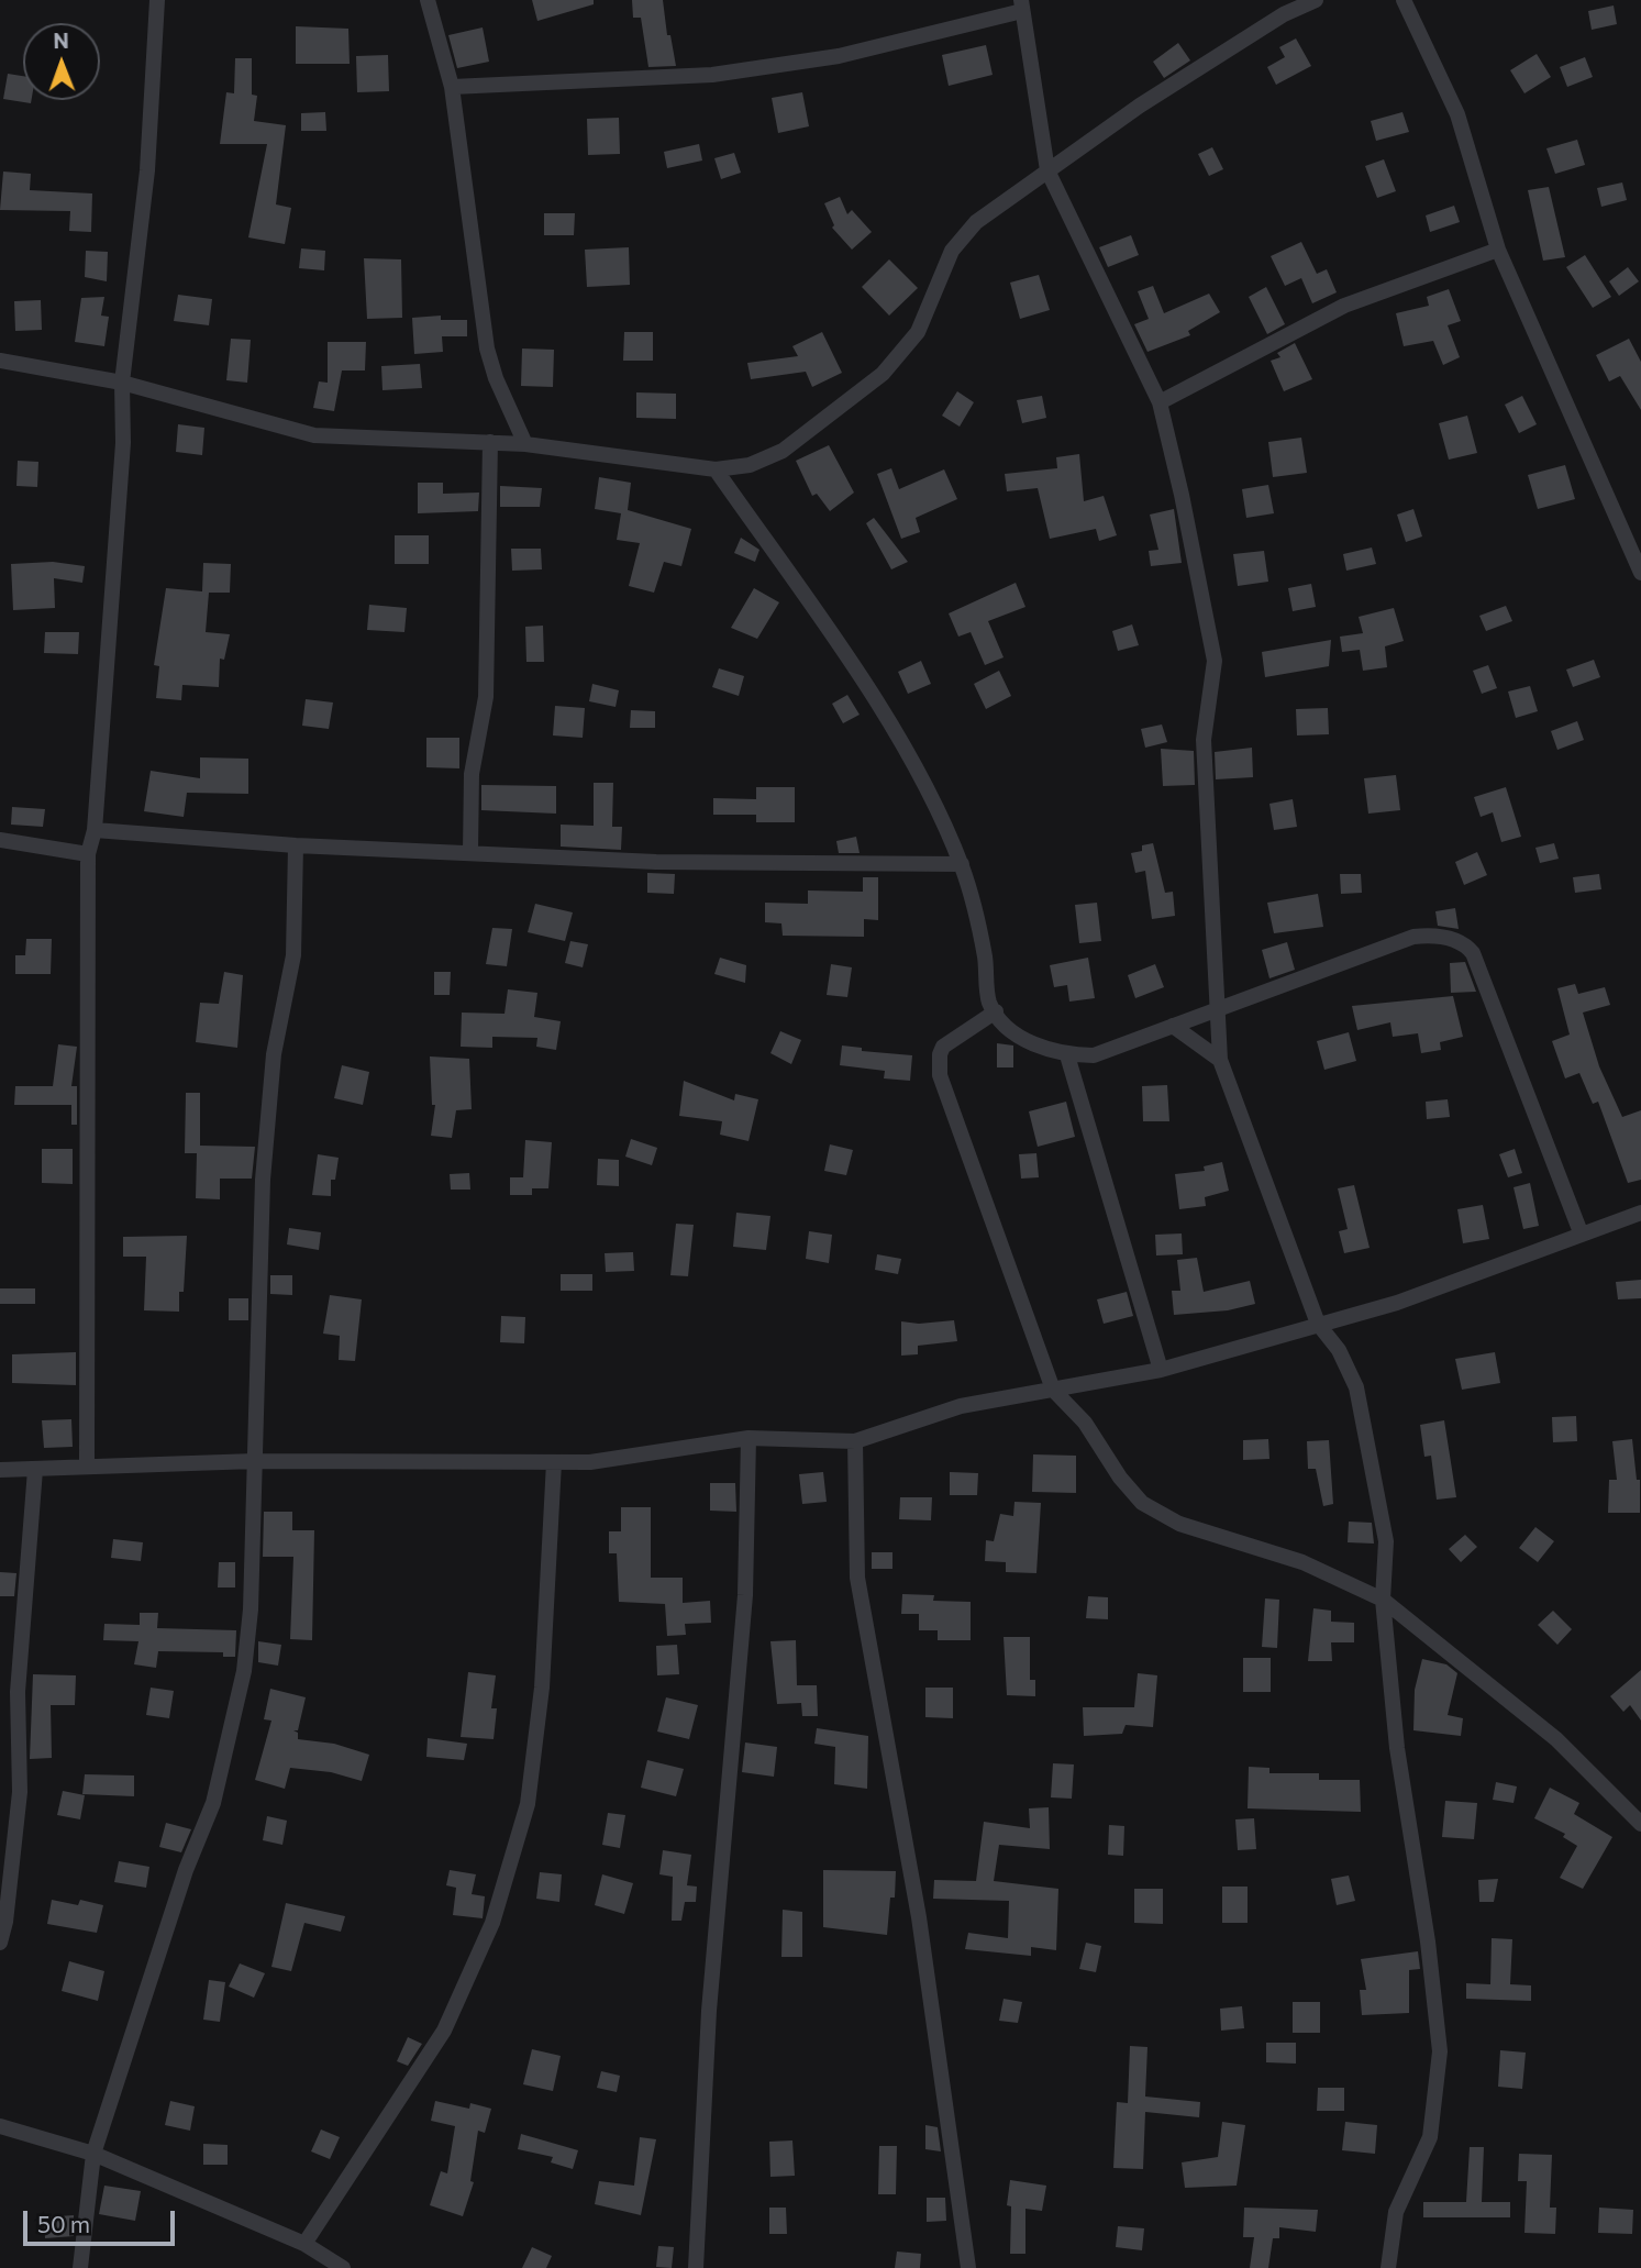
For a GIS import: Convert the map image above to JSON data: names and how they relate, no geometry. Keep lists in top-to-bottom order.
{
  "scale_bar": "50 m",
  "north": "top"
}
